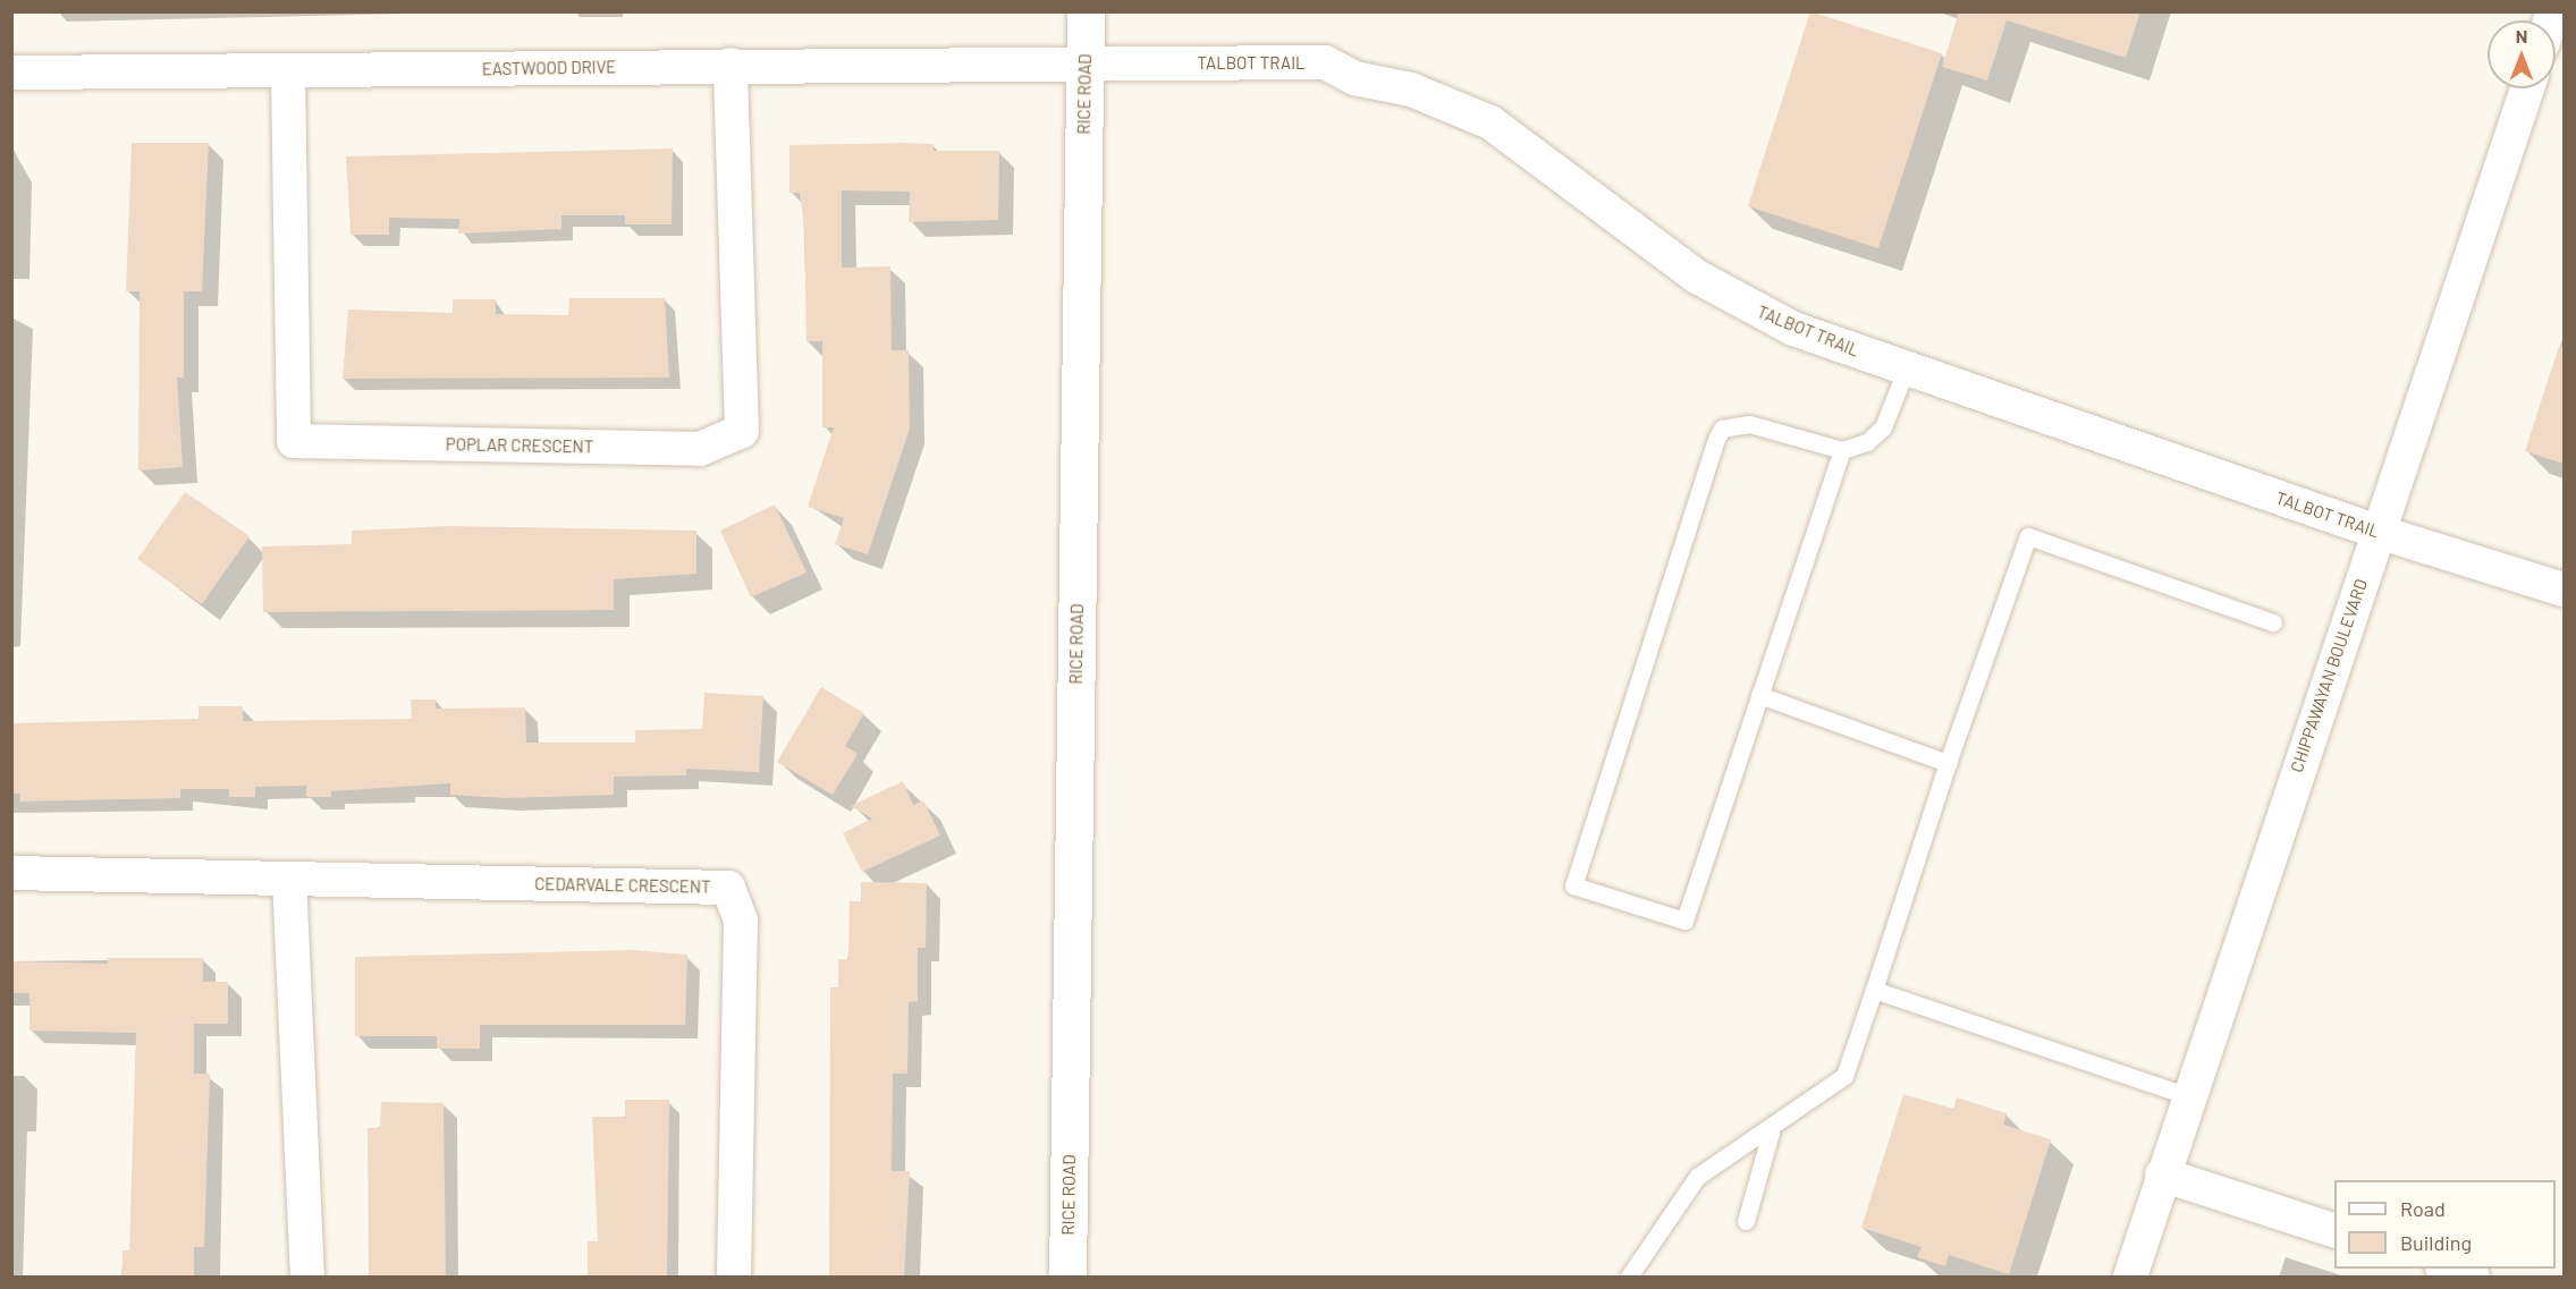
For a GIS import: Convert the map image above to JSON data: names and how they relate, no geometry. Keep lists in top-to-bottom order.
{
  "streets": {
    "street": [
      "TALBOT TRAIL",
      "EASTWOOD DRIVE",
      "RICE ROAD",
      "POPLAR CRESCENT",
      "CHIPPAWAYAN BOULEVARD",
      "CEDARVALE CRESCENT"
    ]
  },
  "crossings": [
    ["TALBOT TRAIL", "EASTWOOD DRIVE"],
    ["TALBOT TRAIL", "RICE ROAD"],
    ["TALBOT TRAIL", "CHIPPAWAYAN BOULEVARD"],
    ["EASTWOOD DRIVE", "RICE ROAD"],
    ["EASTWOOD DRIVE", "POPLAR CRESCENT"]
  ],
  "legend": ["Road", "Building"],
  "north": "top"
}
